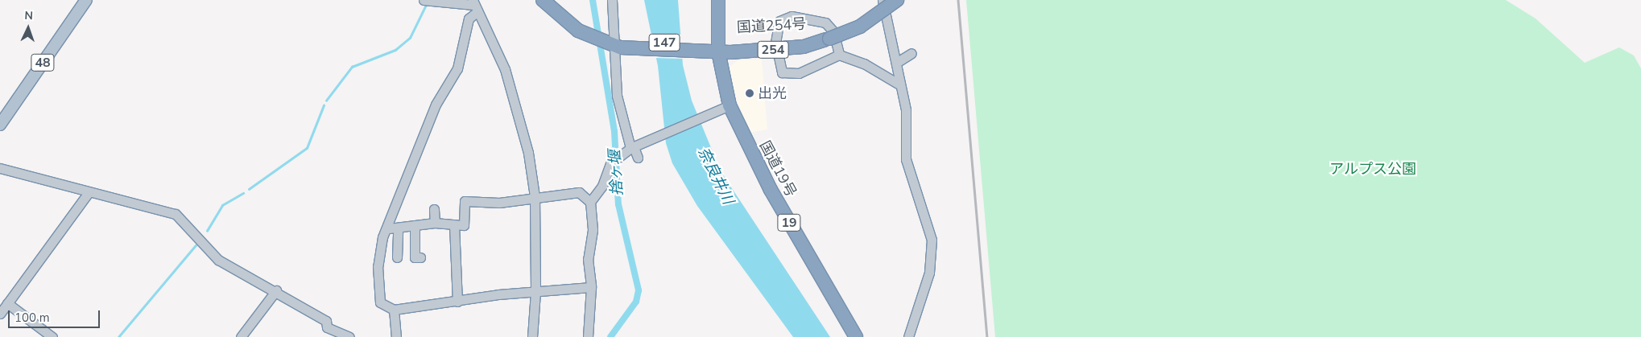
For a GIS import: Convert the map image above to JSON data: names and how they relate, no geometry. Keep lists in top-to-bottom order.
{
  "streets": {
    "highway": [
      "国道254号",
      "147",
      "254",
      "国道19号",
      "19"
    ],
    "main road": ["48"]
  },
  "crossings": [
    ["国道254号", "147"],
    ["国道254号", "国道19号"],
    ["147", "国道19号"]
  ],
  "water": ["捨ヶ堰", "奈良井川"],
  "parks": ["アルプス公園"],
  "places": ["出光"],
  "scale_bar": "100 m",
  "north": "top"
}
